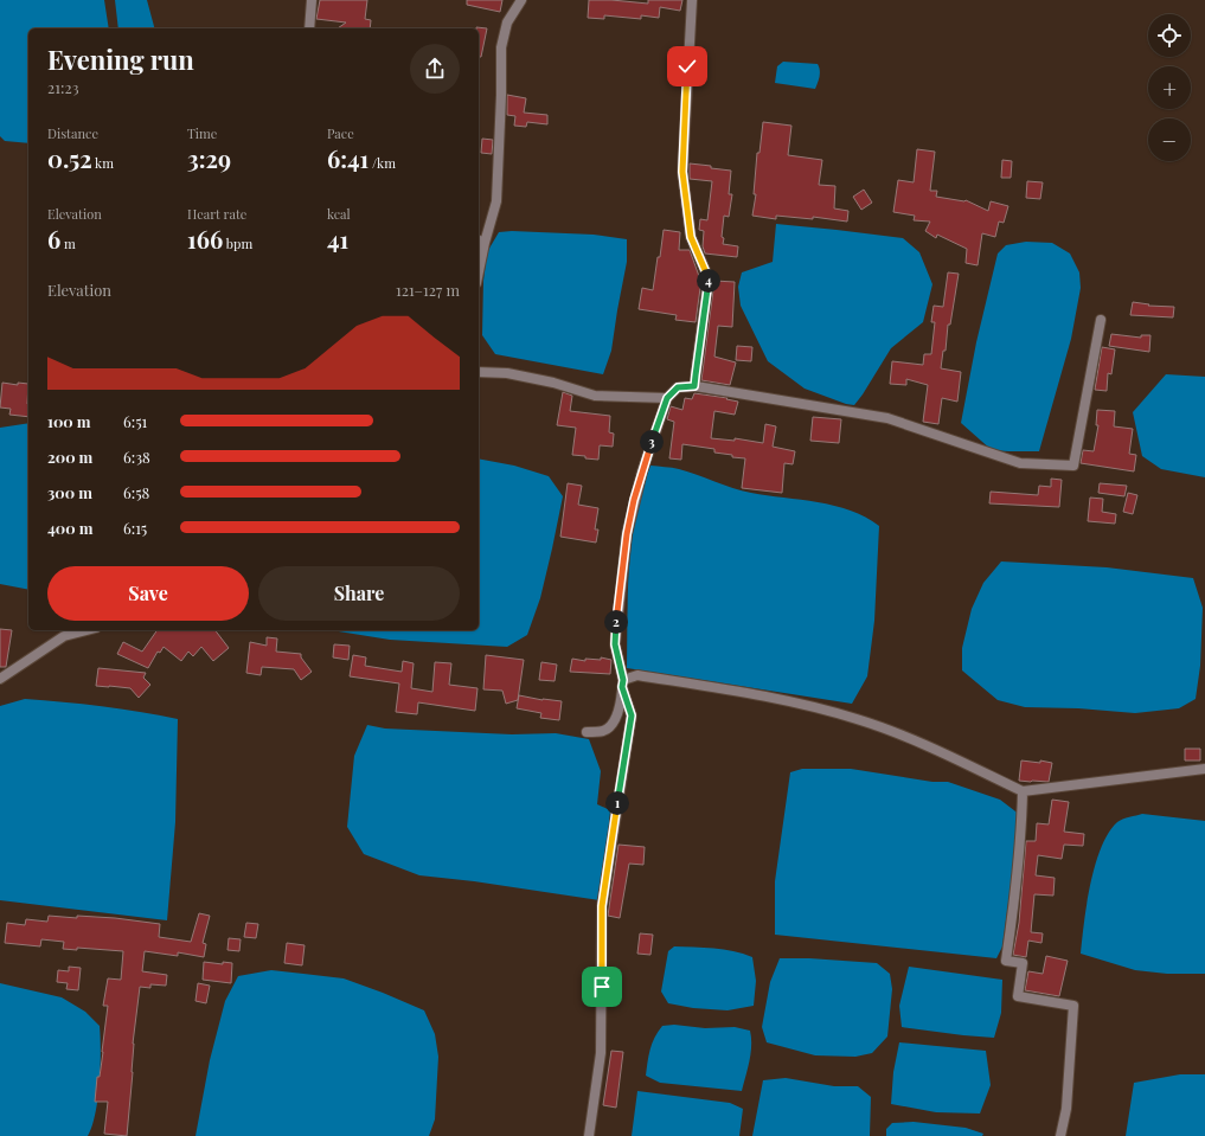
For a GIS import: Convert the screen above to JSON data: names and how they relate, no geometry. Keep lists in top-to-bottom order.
{
  "page": {
    "map_buttons": ["+", "−"],
    "heading": ["Evening run", "21:23"],
    "stats": [
      ["Distance", "0.52 km"],
      ["Time", "3:29"],
      ["Pace", "6:41 /km"],
      ["Elevation", "6 m"],
      ["Heart rate", "166 bpm"],
      ["kcal", "41"]
    ],
    "pins": [
      "4",
      "3",
      "2",
      "1"
    ],
    "chart": ["Elevation", "121–127 m"],
    "list": [
      {
        "name": "100 m",
        "note": "6:51"
      },
      {
        "name": "200 m",
        "note": "6:38"
      },
      {
        "name": "300 m",
        "note": "6:58"
      },
      {
        "name": "400 m",
        "note": "6:15"
      }
    ],
    "buttons": ["Save", "Share"]
  }
}
